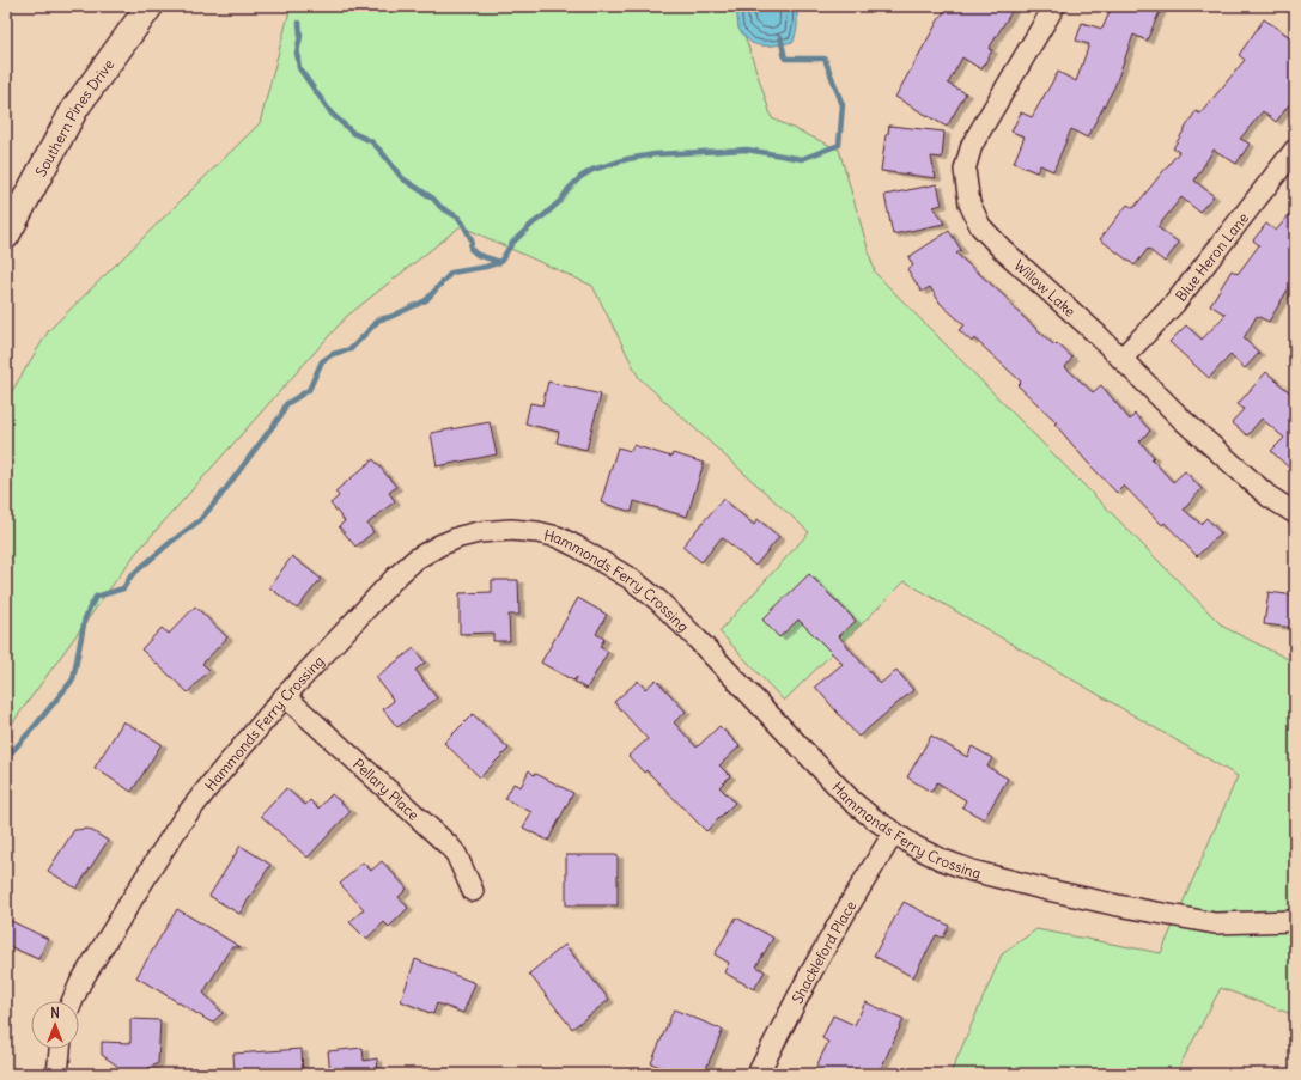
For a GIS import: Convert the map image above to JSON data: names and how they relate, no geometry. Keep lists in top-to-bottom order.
{
  "streets": {
    "street": [
      "Southern Pines Drive",
      "Blue Heron Lane",
      "Willow Lake",
      "Hammonds Ferry Crossing",
      "Pellary Place",
      "Shackleford Place"
    ]
  },
  "crossings": [
    ["Blue Heron Lane", "Willow Lake"],
    ["Hammonds Ferry Crossing", "Pellary Place"],
    ["Hammonds Ferry Crossing", "Shackleford Place"]
  ],
  "north": "top"
}
